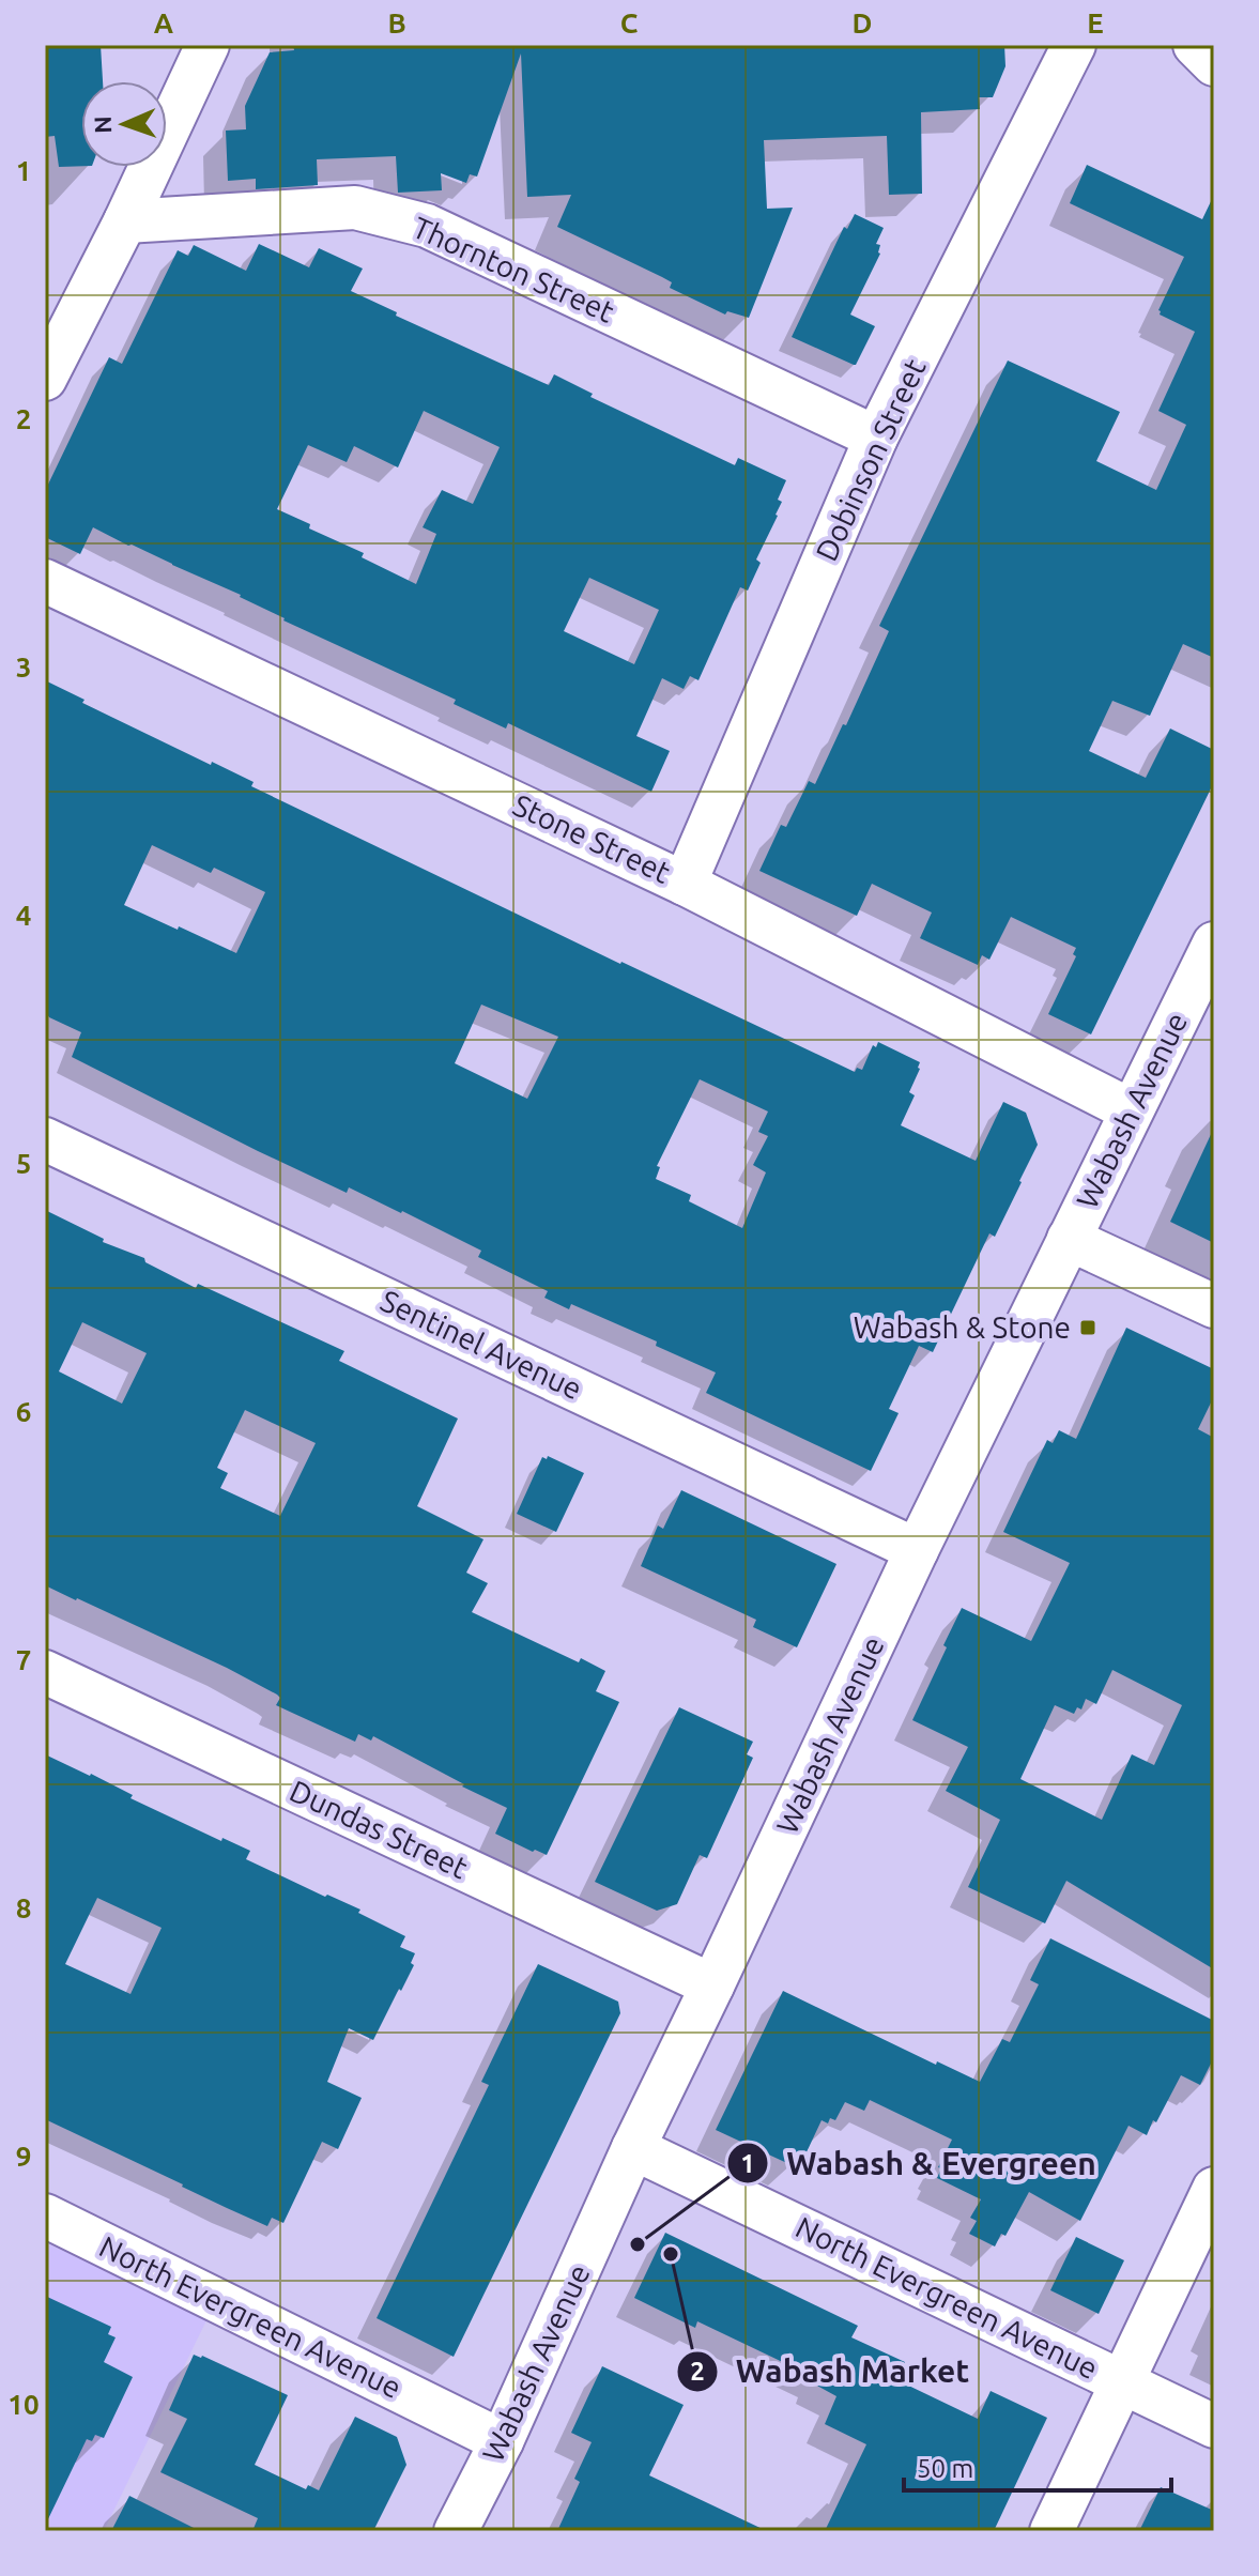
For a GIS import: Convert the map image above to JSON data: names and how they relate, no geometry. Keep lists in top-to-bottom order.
{
  "streets": {
    "street": [
      "Thornton Street",
      "Dobinson Street",
      "Stone Street",
      "Wabash Avenue",
      "Sentinel Avenue",
      "Dundas Street",
      "North Evergreen Avenue"
    ]
  },
  "crossings": [
    ["Thornton Street", "Dobinson Street"],
    ["Dobinson Street", "Stone Street"],
    ["Stone Street", "Wabash Avenue"],
    ["Wabash Avenue", "Sentinel Avenue"],
    ["Wabash Avenue", "Dundas Street"],
    ["Wabash Avenue", "North Evergreen Avenue"]
  ],
  "places": {
    "transit": ["Wabash & Stone"],
    "other": ["Wabash & Evergreen", "Wabash Market"]
  },
  "scale_bar": "50 m",
  "north": "left",
  "grid": {
    "columns": [
      "A",
      "B",
      "C",
      "D",
      "E"
    ],
    "rows": [
      "1",
      "2",
      "3",
      "4",
      "5",
      "6",
      "7",
      "8",
      "9",
      "10"
    ]
  }
}
